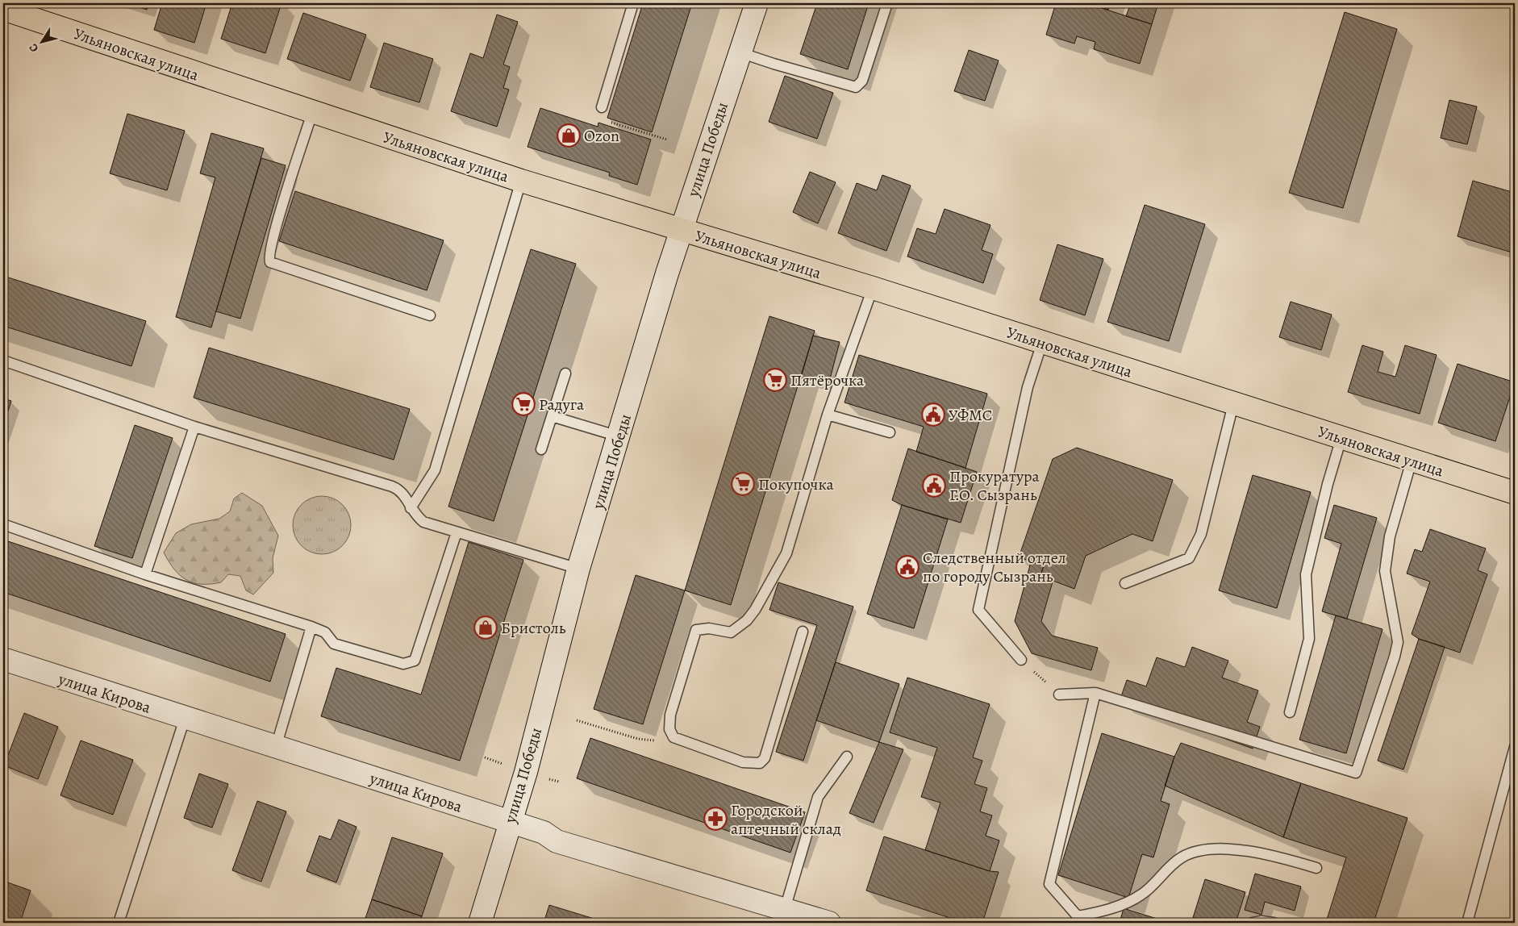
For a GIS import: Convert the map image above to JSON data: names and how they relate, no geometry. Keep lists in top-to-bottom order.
{
  "streets": {
    "main road": ["Ульяновская улица", "улица Победы", "улица Кирова"]
  },
  "crossings": [
    ["Ульяновская улица", "улица Победы"],
    ["улица Победы", "улица Кирова"]
  ],
  "places": {
    "shop": ["Ozon", "Бристоль"],
    "supermarket": ["Пятёрочка", "Радуга", "Покупочка"],
    "public building": ["УФМС", "Прокуратура Г.О. Сызрань", "Следственный отдел по городу Сызрань"],
    "pharmacy": ["Городской аптечный склад"]
  },
  "north": "bottom left"
}
